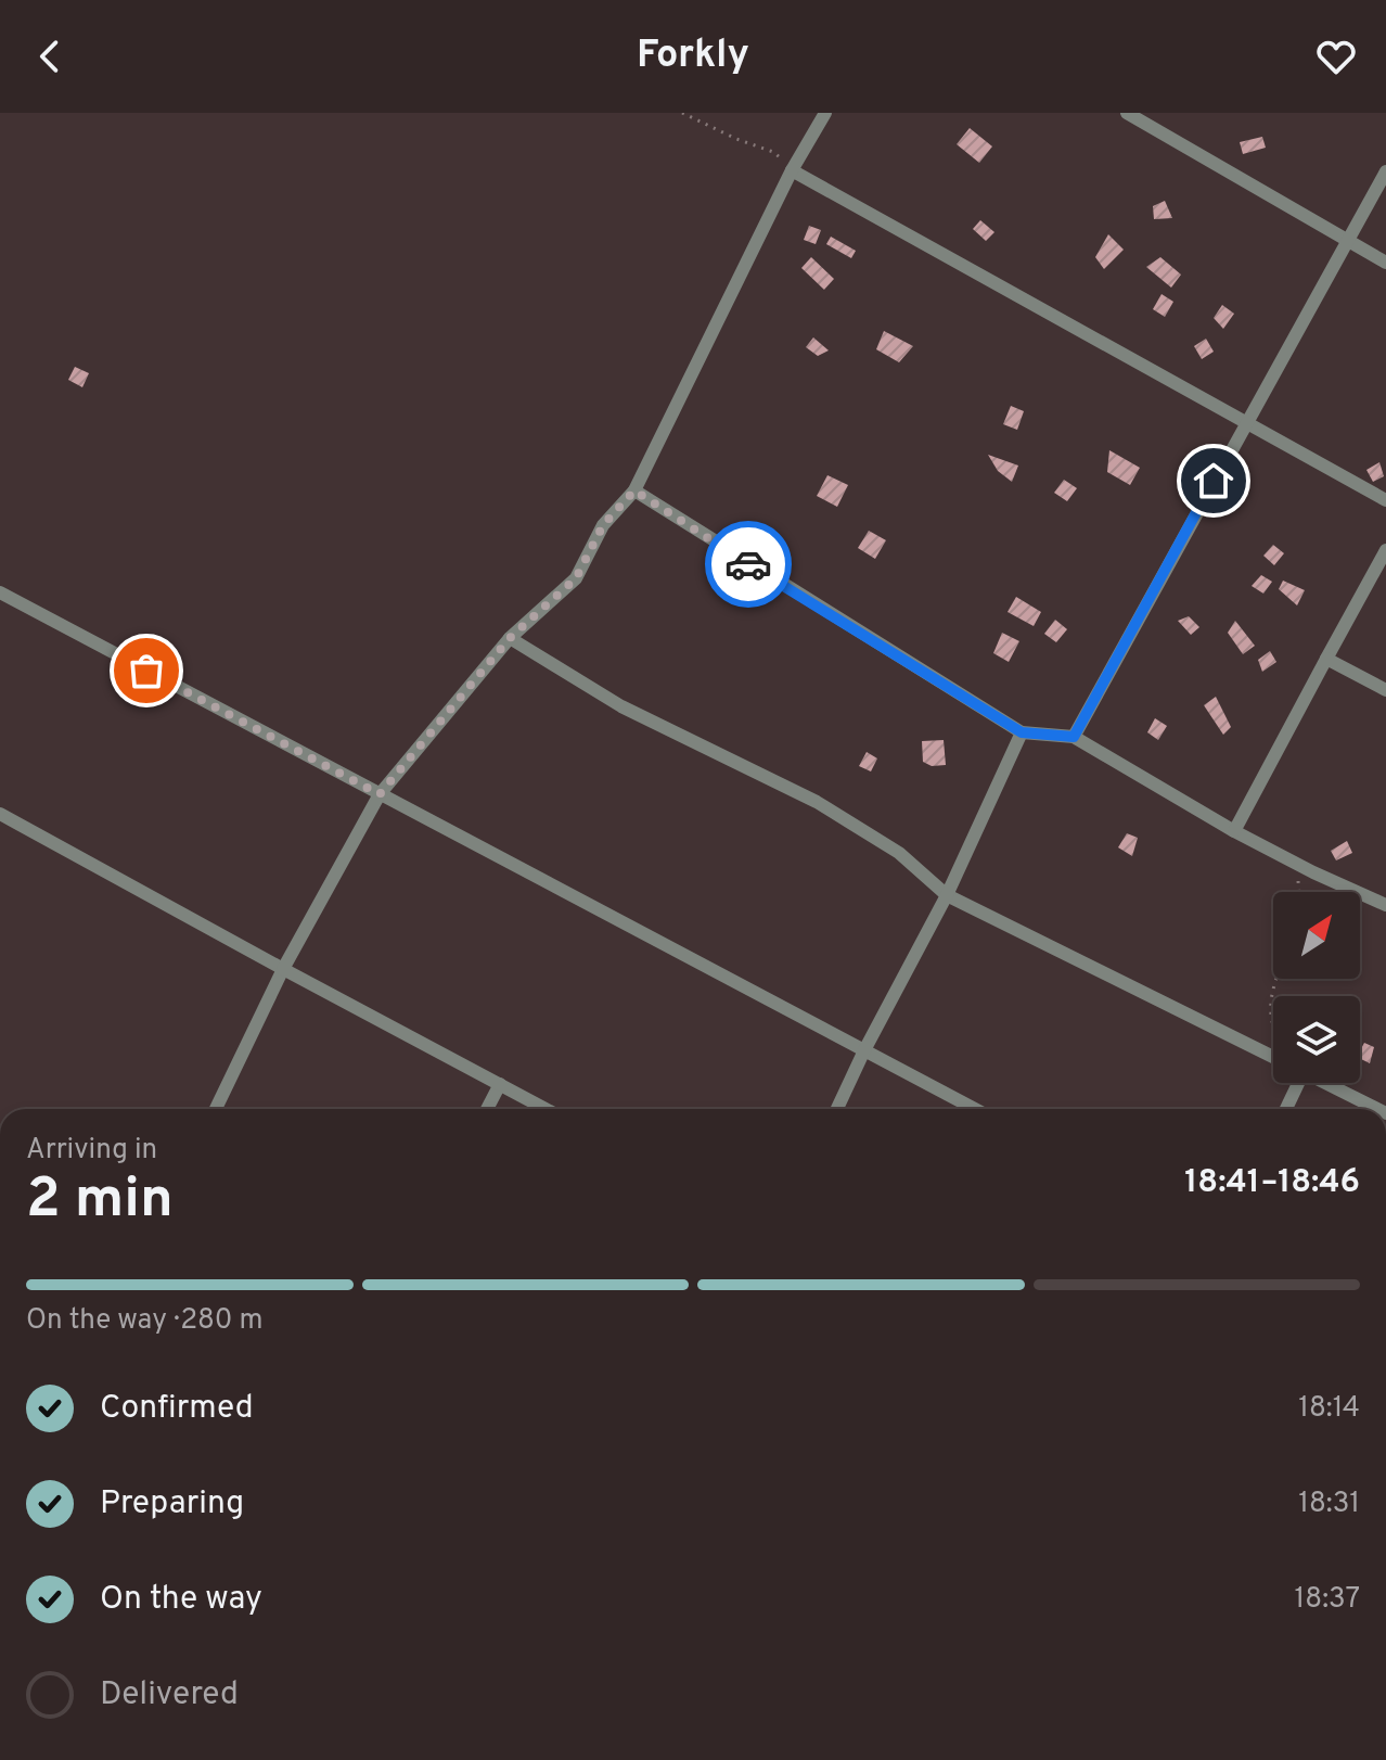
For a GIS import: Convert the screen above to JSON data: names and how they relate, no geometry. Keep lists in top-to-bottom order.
{
  "north": "top right",
  "page": {
    "header": "Forkly",
    "heading": ["2 min", "Arriving in", "18:41–18:46"],
    "bar": "On the way · 280 m",
    "list": [
      ["Confirmed", "18:14"],
      ["Preparing", "18:31"],
      ["On the way", "18:37"],
      "Delivered"
    ]
  }
}
